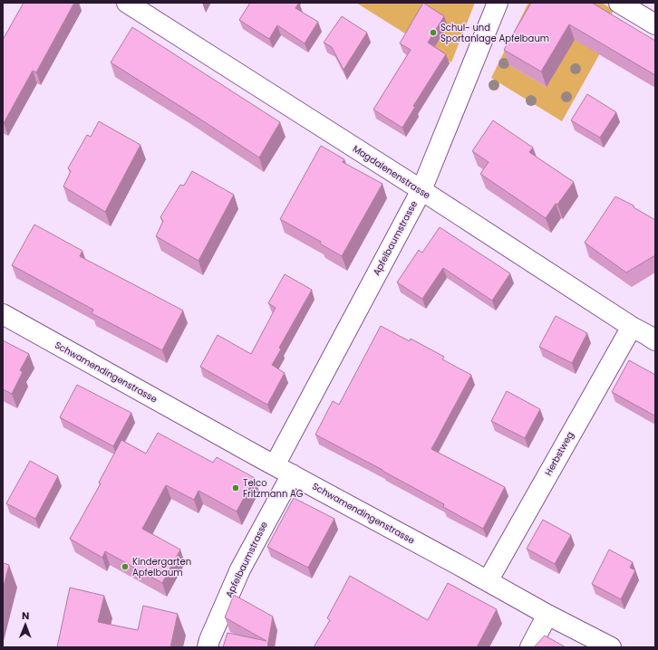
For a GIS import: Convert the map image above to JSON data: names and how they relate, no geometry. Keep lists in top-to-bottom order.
{
  "streets": {
    "street": [
      "Magdalenenstrasse",
      "Apfelbaumstrasse",
      "Schwamendingenstrasse",
      "Herbstweg"
    ]
  },
  "crossings": [
    ["Magdalenenstrasse", "Apfelbaumstrasse"],
    ["Magdalenenstrasse", "Herbstweg"],
    ["Apfelbaumstrasse", "Schwamendingenstrasse"],
    ["Schwamendingenstrasse", "Herbstweg"]
  ],
  "places": ["Schul- und Sportanlage Apfelbaum", "Telco Fritzmann AG", "Kindergarten Apfelbaum"],
  "north": "top"
}
